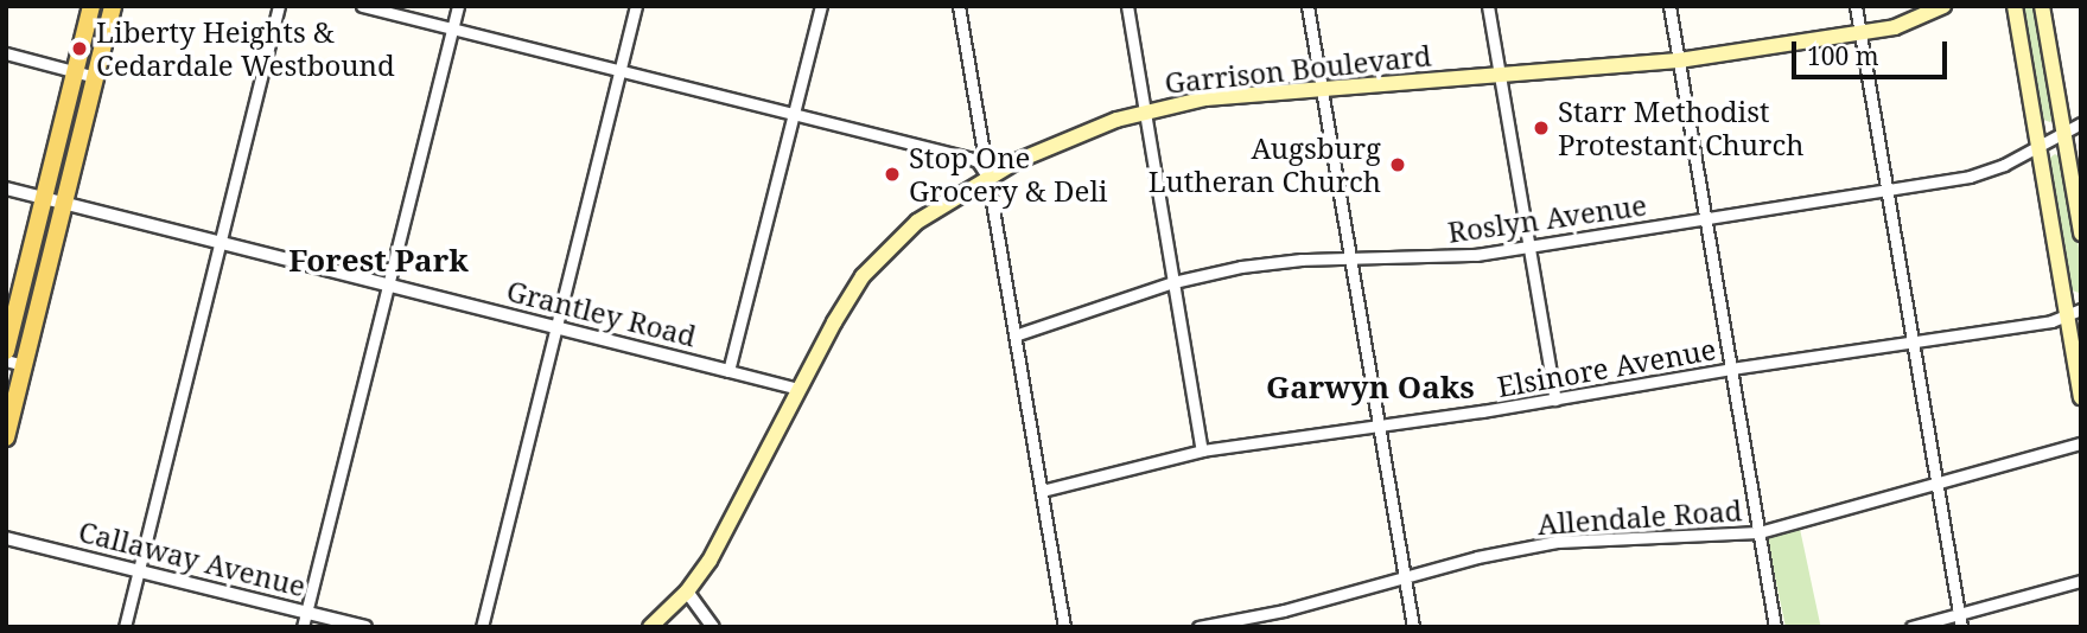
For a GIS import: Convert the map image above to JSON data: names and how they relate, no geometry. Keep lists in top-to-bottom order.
{
  "streets": {
    "main road": ["Garrison Boulevard"],
    "street": [
      "Roslyn Avenue",
      "Grantley Road",
      "Elsinore Avenue",
      "Allendale Road",
      "Callaway Avenue"
    ]
  },
  "crossings": [
    ["Garrison Boulevard", "Grantley Road"]
  ],
  "districts": ["Forest Park", "Garwyn Oaks"],
  "places": [
    "Liberty Heights & Cedardale Westbound",
    "Starr Methodist Protestant Church",
    "Augsburg Lutheran Church",
    "Stop One Grocery & Deli"
  ],
  "scale_bar": "100 m"
}
